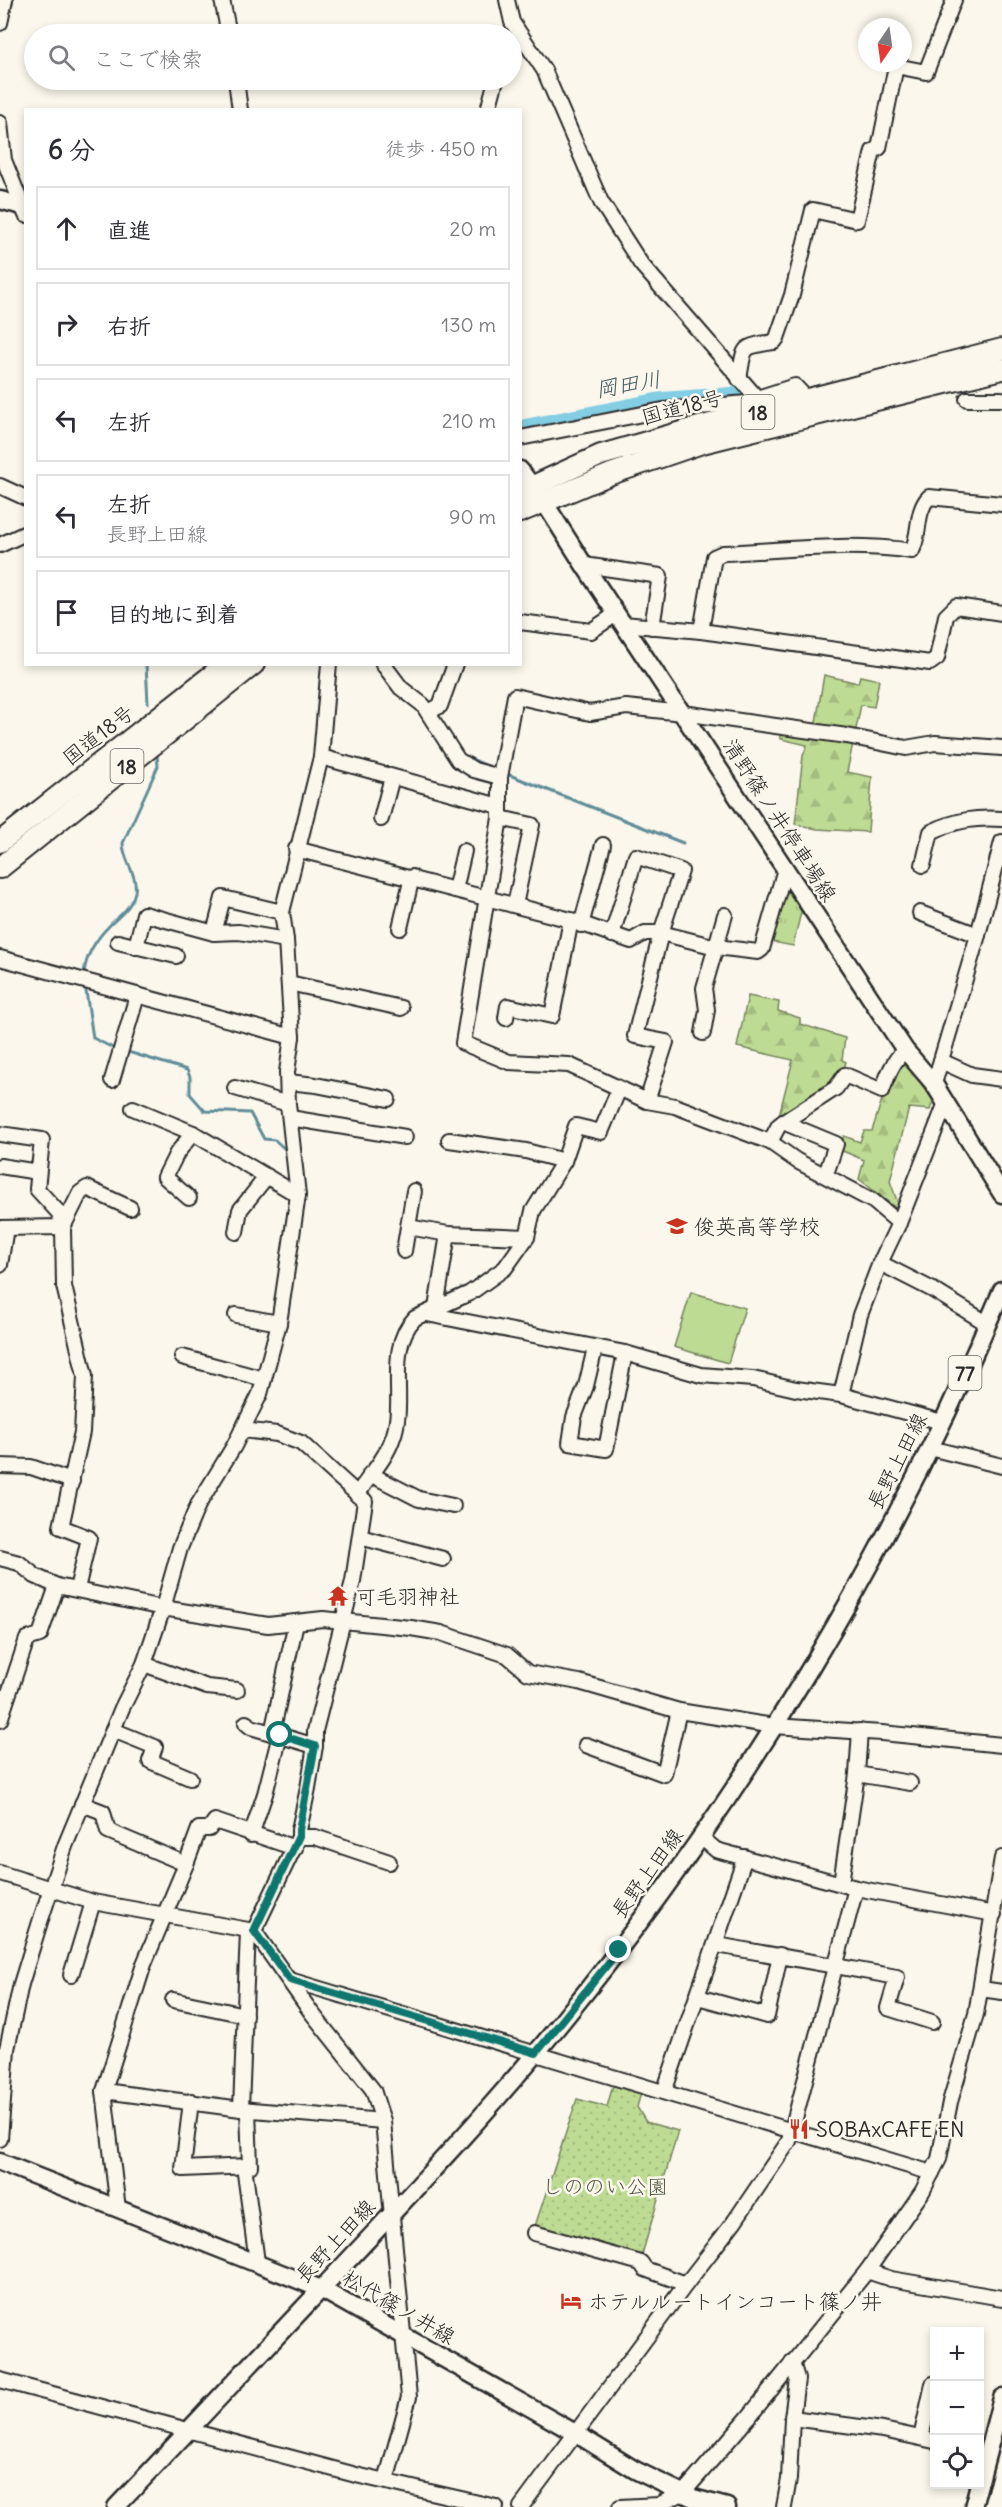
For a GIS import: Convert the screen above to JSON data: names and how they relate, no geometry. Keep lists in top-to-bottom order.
{
  "streets": {
    "highway": ["国道18号", "18"],
    "main road": [
      "清野篠ノ井停車場線",
      "77",
      "長野上田線",
      "松代篠ノ井線"
    ]
  },
  "crossings": [
    ["国道18号", "清野篠ノ井停車場線"],
    ["長野上田線", "松代篠ノ井線"]
  ],
  "water": ["岡田川"],
  "parks": ["しののい公園"],
  "places": {
    "school or university": ["俊英高等学校"],
    "temple": ["可毛羽神社"],
    "restaurant": ["SOBAxCAFE EN"],
    "hotel": ["ホテルルートインコート篠ノ井"]
  },
  "north": "bottom",
  "page": {
    "search": "ここで検索",
    "heading": ["6 分", "徒歩 · 450 m"],
    "list": [
      ["直進", "20 m"],
      ["右折", "130 m"],
      ["左折", "210 m"],
      ["左折", "長野上田線", "90 m"],
      "目的地に到着"
    ],
    "map_buttons": ["+", "−"]
  }
}
